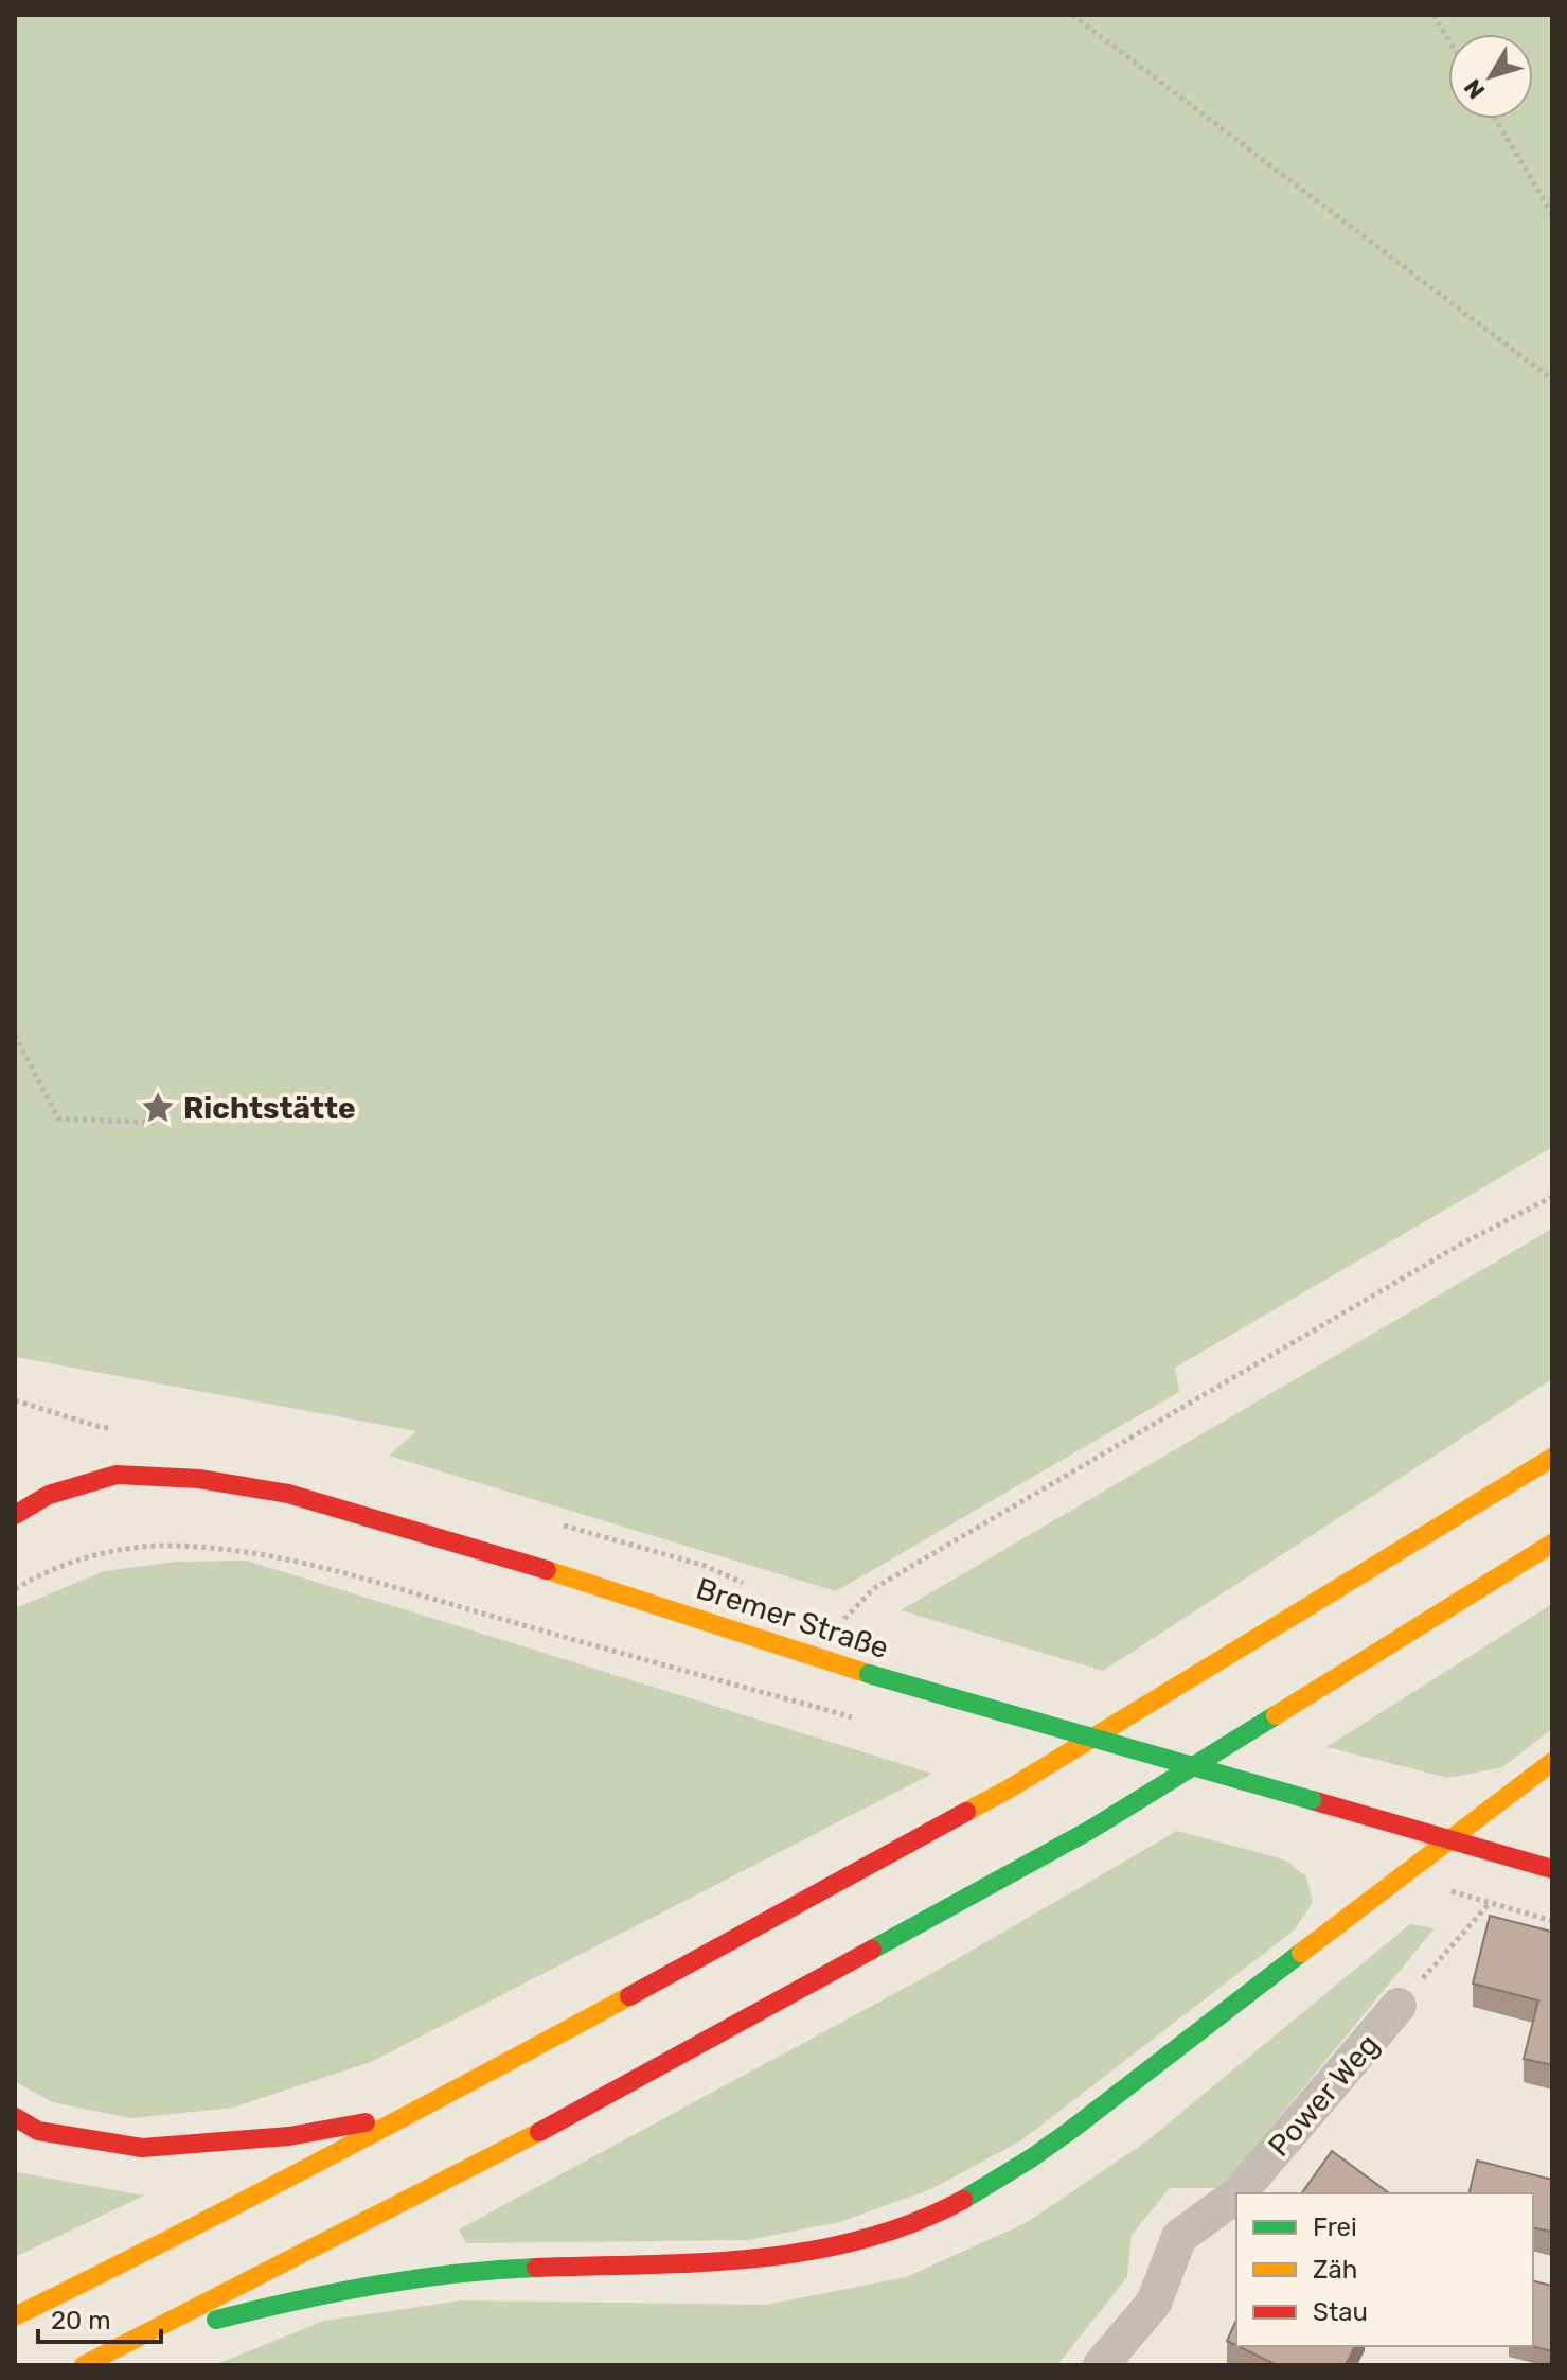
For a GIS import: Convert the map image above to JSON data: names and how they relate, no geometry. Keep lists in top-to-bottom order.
{
  "streets": {
    "main road": ["Bremer Straße"],
    "street": ["Power Weg"]
  },
  "places": {
    "place": ["Richtstätte"]
  },
  "legend": ["Frei", "Zäh", "Stau"],
  "scale_bar": "20 m",
  "north": "bottom left"
}
